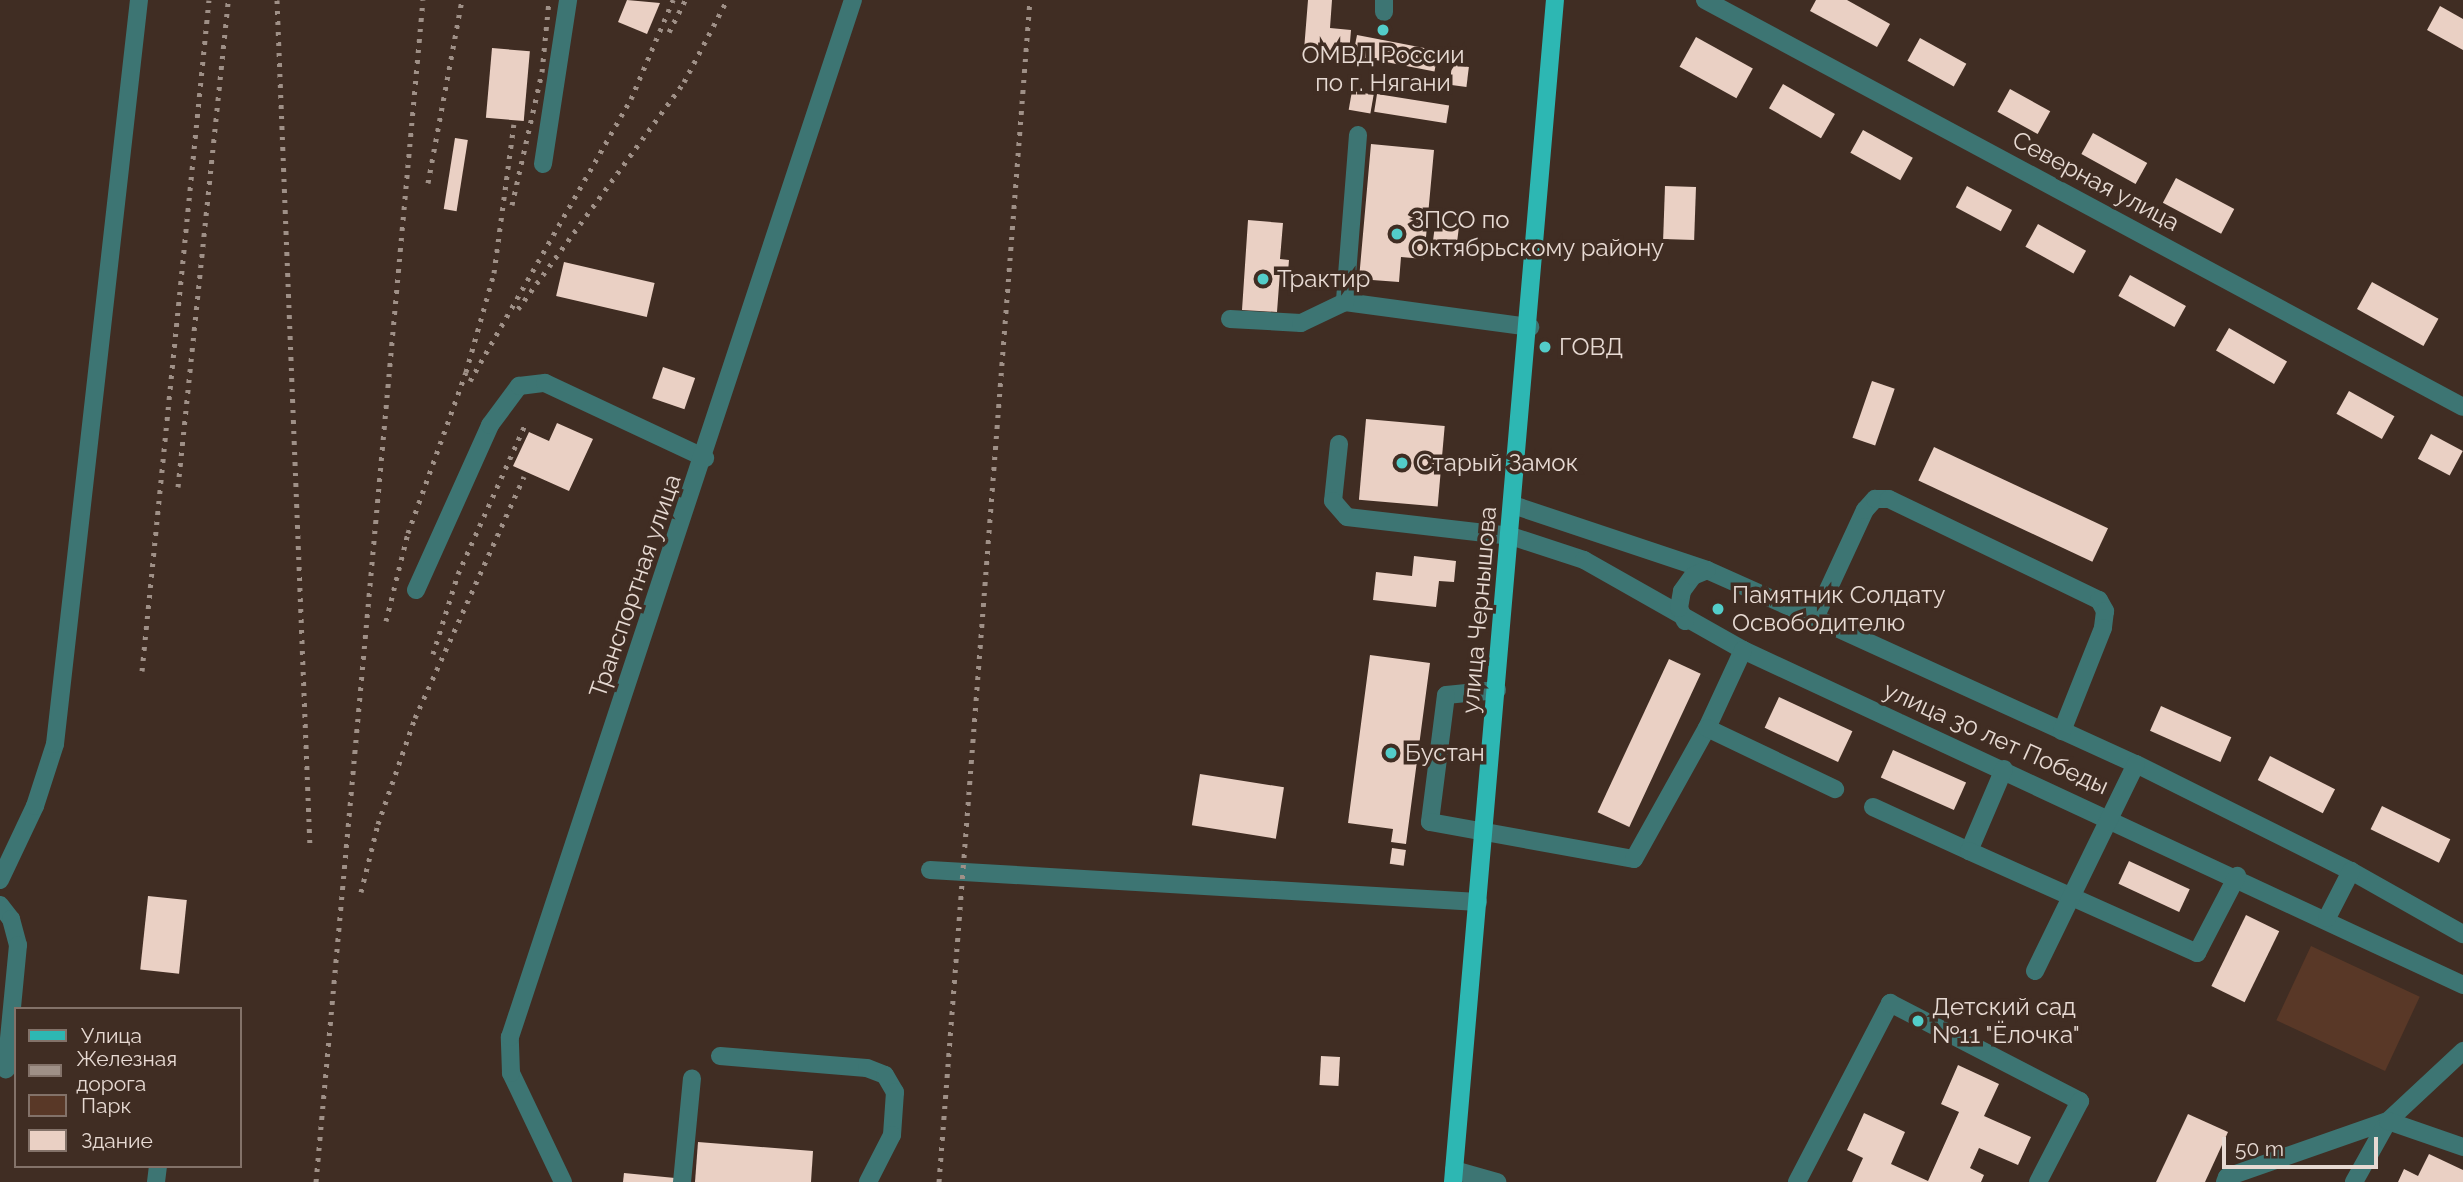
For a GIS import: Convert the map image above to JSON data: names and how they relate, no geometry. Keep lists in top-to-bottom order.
{
  "streets": {
    "main road": ["улица Чернышова"],
    "street": ["Северная улица", "Транспортная улица", "улица 30 лет Победы"]
  },
  "crossings": [
    ["улица Чернышова", "улица 30 лет Победы"]
  ],
  "places": [
    "ОМВД России по г. Нягани",
    "ЗПСО по Октябрьскому району",
    "Трактир",
    "ГОВД",
    "Старый Замок",
    "Памятник Солдату Освободителю",
    "Бустан",
    "Детский сад №11 \"Ёлочка\""
  ],
  "legend": [
    "Улица",
    "Железная дорога",
    "Парк",
    "Здание"
  ],
  "scale_bar": "50 m"
}
